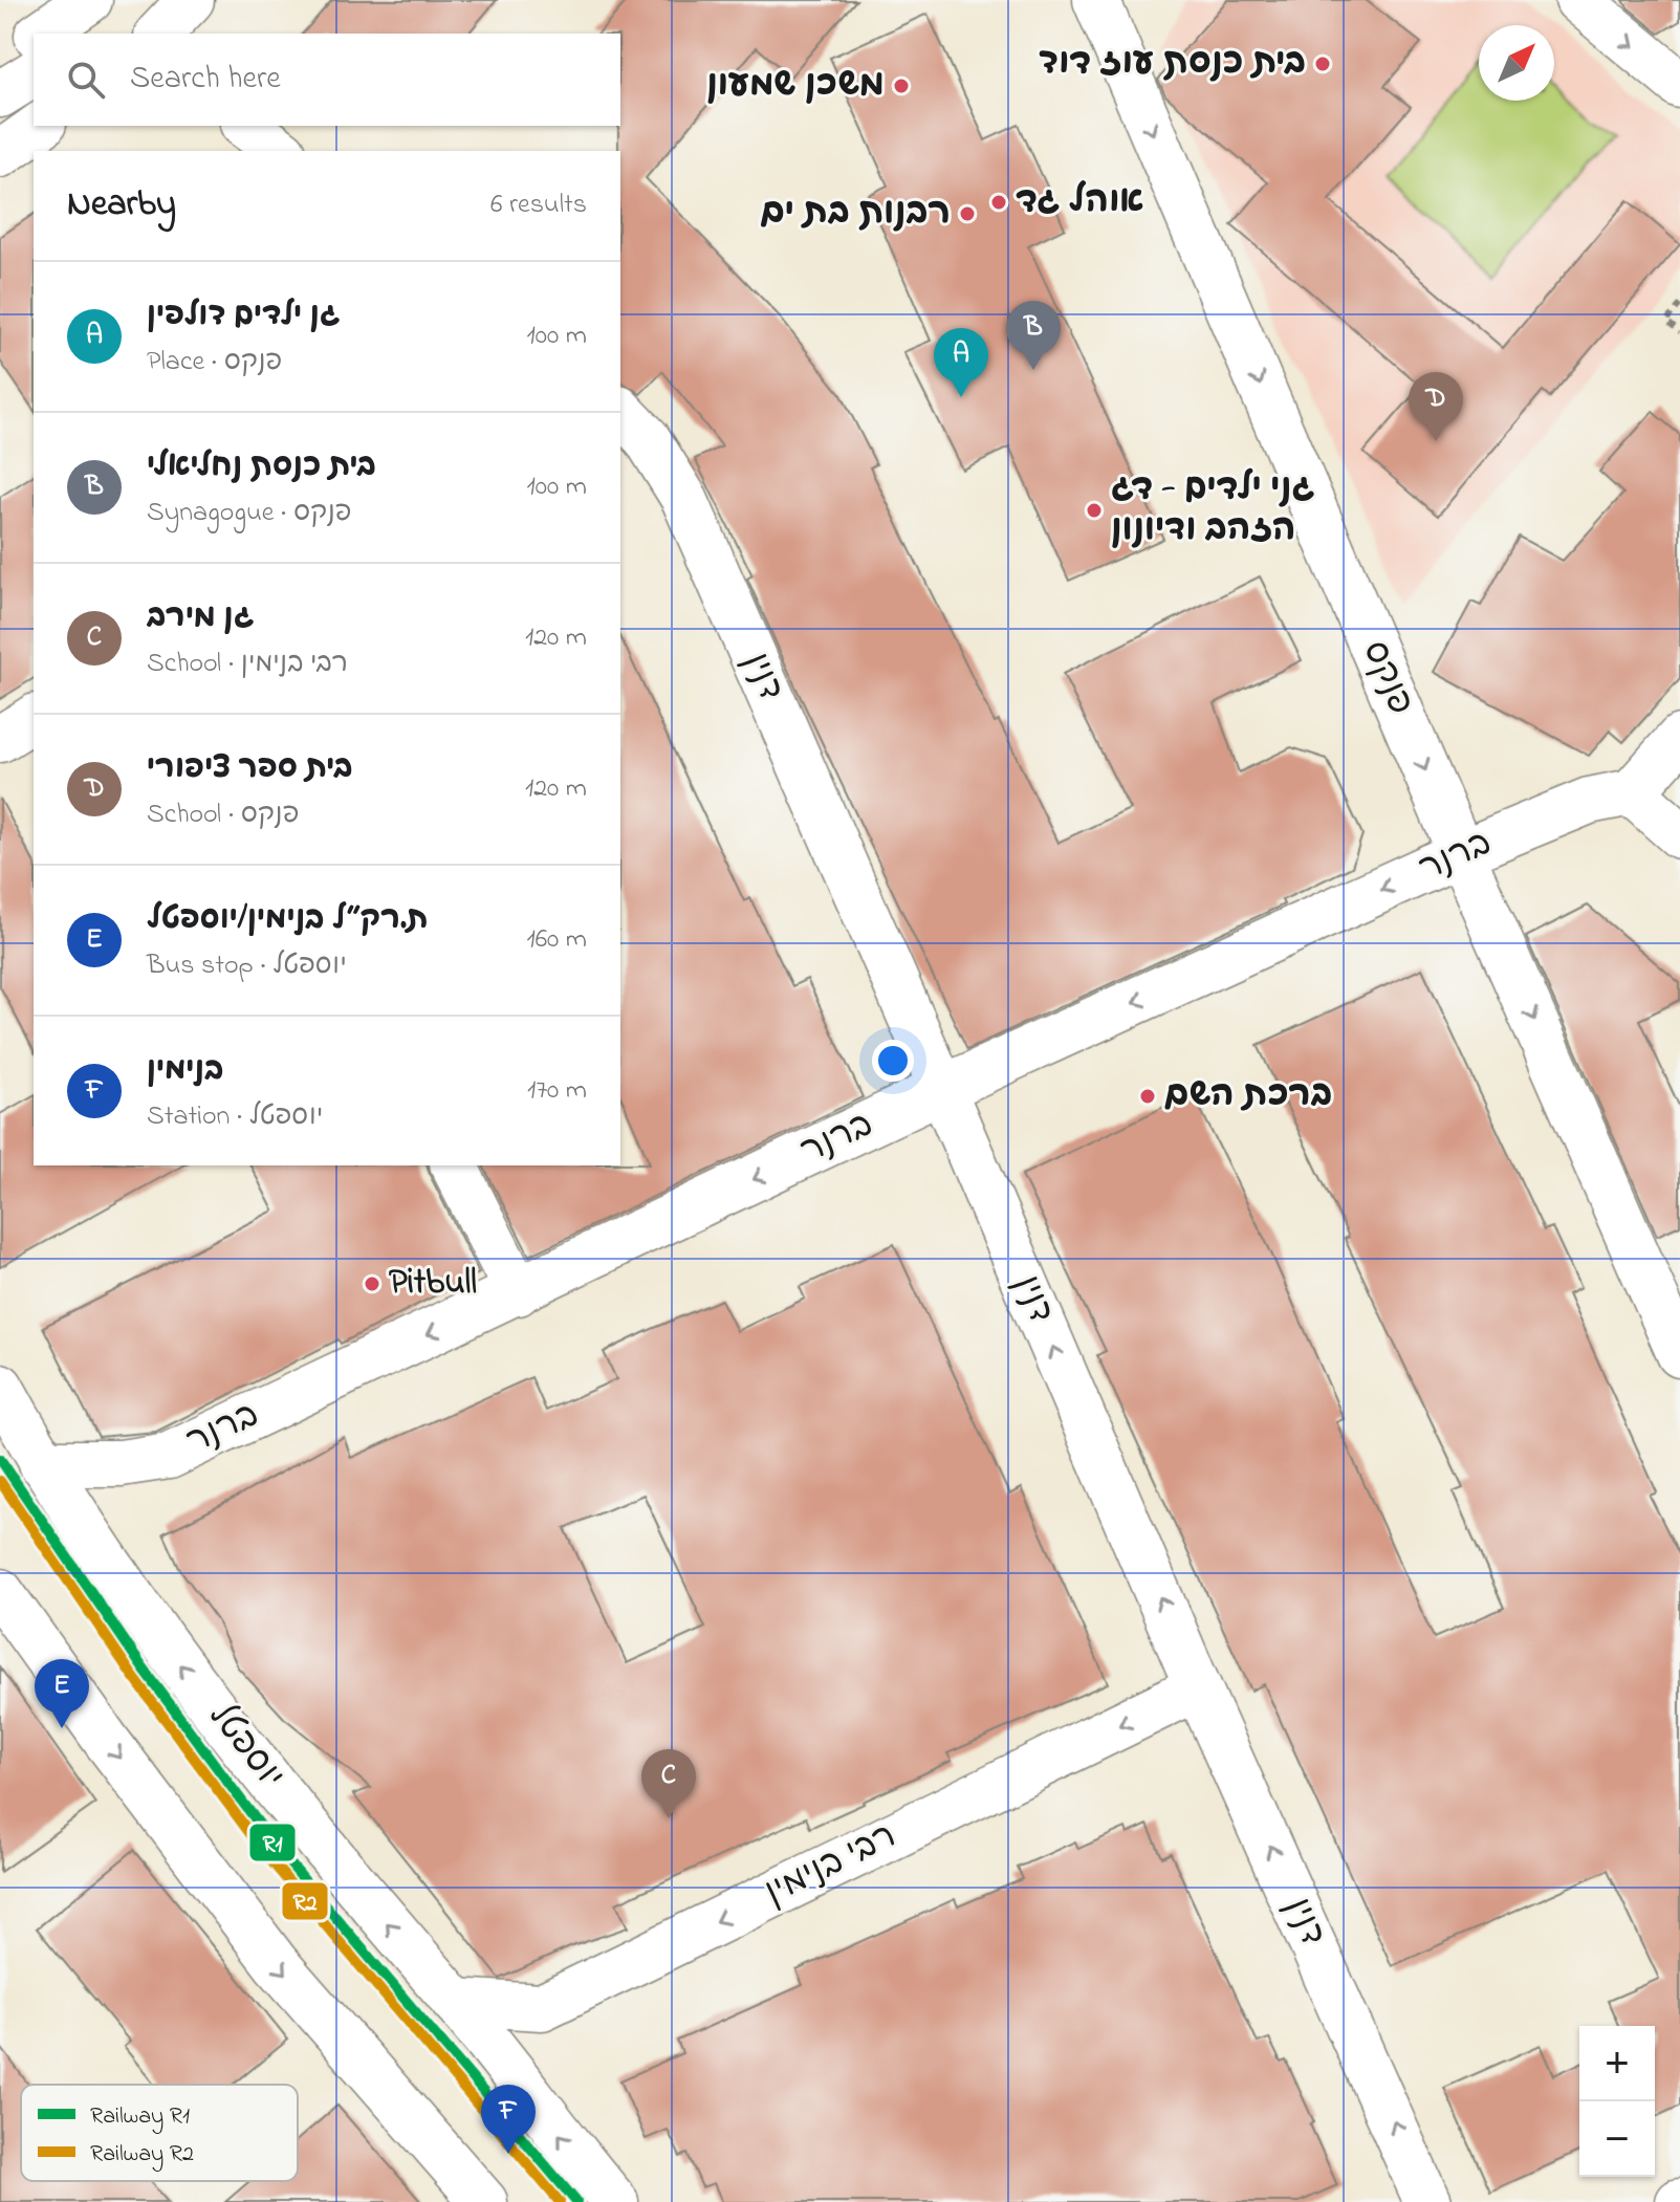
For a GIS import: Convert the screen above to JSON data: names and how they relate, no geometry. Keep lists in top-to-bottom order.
{
  "streets": {
    "street": [
      "דנין",
      "פנקס",
      "ברנר",
      "יוספטל",
      "רבי בנימין"
    ]
  },
  "crossings": [
    ["דנין", "ברנר"],
    ["דנין", "רבי בנימין"],
    ["פנקס", "ברנר"],
    ["ברנר", "יוספטל"],
    ["יוספטל", "רבי בנימין"]
  ],
  "one_way": [
    "דנין",
    "פנקס",
    "ברנר",
    "רבי בנימין"
  ],
  "places": [
    "בית כנסת עוז דוד",
    "משכן שמעון",
    "אוהל גד",
    "רבנות בת ים",
    "גני ילדים - דג הזהב ודיונון",
    "ברכת השם",
    "Pitbull"
  ],
  "lines": ["rail line R1", "rail line R2"],
  "legend": ["Railway R1", "Railway R2"],
  "north": "top right",
  "page": {
    "search": "Search here",
    "heading": ["Nearby", "6 results"],
    "list": [
      {
        "mark": "A",
        "name": "גן ילדים דולפין",
        "note": "Place · פנקס",
        "value": "100 m"
      },
      {
        "mark": "B",
        "name": "בית כנסת נחליאלי",
        "note": "Synagogue · פנקס",
        "value": "100 m"
      },
      {
        "mark": "C",
        "name": "גן מירב",
        "note": "School · רבי בנימין",
        "value": "120 m"
      },
      {
        "mark": "D",
        "name": "בית ספר ציפורי",
        "note": "School · פנקס",
        "value": "120 m"
      },
      {
        "mark": "E",
        "name": "ת.רק״ל בנימין/יוספטל",
        "note": "Bus stop · יוספטל",
        "value": "160 m"
      },
      {
        "mark": "F",
        "name": "בנימין",
        "note": "Station · יוספטל",
        "value": "170 m"
      }
    ],
    "pins": [
      "B",
      "A",
      "D",
      "E",
      "C",
      "F"
    ],
    "map_buttons": ["+", "−"]
  }
}
